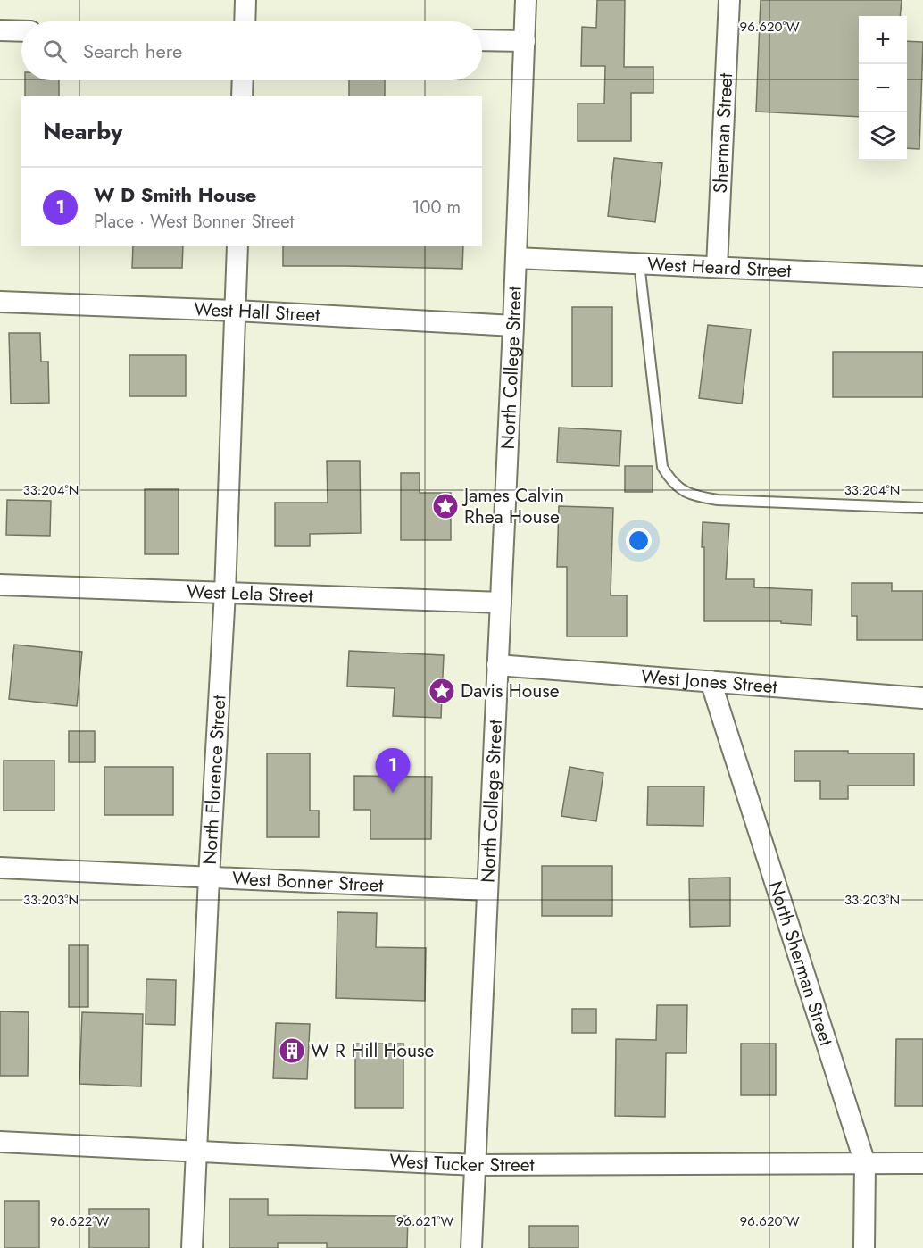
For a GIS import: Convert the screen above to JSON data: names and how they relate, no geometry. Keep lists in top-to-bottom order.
{
  "streets": {
    "street": [
      "Sherman Street",
      "West Heard Street",
      "West Hall Street",
      "North College Street",
      "West Lela Street",
      "West Jones Street",
      "North Florence Street",
      "West Bonner Street",
      "North Sherman Street",
      "West Tucker Street"
    ]
  },
  "crossings": [
    ["Sherman Street", "West Heard Street"],
    ["West Heard Street", "North College Street"],
    ["West Hall Street", "North College Street"],
    ["West Hall Street", "North Florence Street"],
    ["North College Street", "West Lela Street"],
    ["North College Street", "West Jones Street"],
    ["North College Street", "West Bonner Street"],
    ["North College Street", "West Tucker Street"],
    ["West Lela Street", "North Florence Street"],
    ["West Jones Street", "North Sherman Street"],
    ["North Florence Street", "West Bonner Street"],
    ["North Florence Street", "West Tucker Street"],
    ["North Sherman Street", "West Tucker Street"]
  ],
  "places": {
    "place": ["James Calvin Rhea House", "Davis House"],
    "building": ["W R Hill House"]
  },
  "page": {
    "map_buttons": ["+", "−"],
    "search": "Search here",
    "heading": "Nearby",
    "list": [
      {
        "mark": "1",
        "name": "W D Smith House",
        "note": "Place · West Bonner Street",
        "value": "100 m"
      }
    ],
    "pins": "1"
  },
  "coordinates": [
    "96.620°W",
    "33.204°N",
    "33.203°N",
    "96.622°W",
    "96.621°W"
  ]
}
